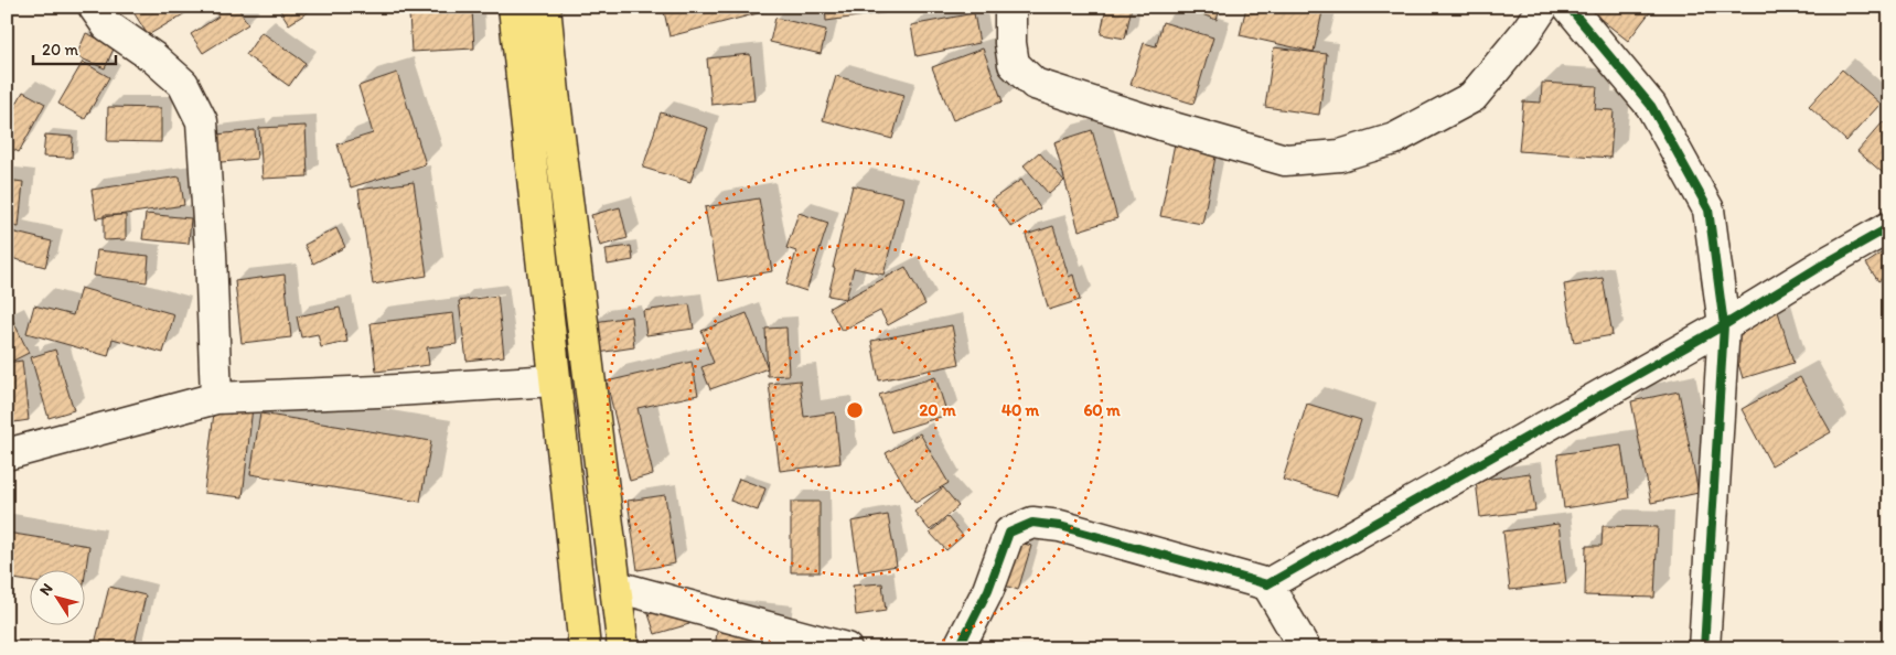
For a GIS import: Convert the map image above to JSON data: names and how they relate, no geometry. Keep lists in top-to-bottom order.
{
  "scale_bar": "20 m",
  "north": "top left",
  "rings": ["20 m", "40 m", "60 m"]
}
